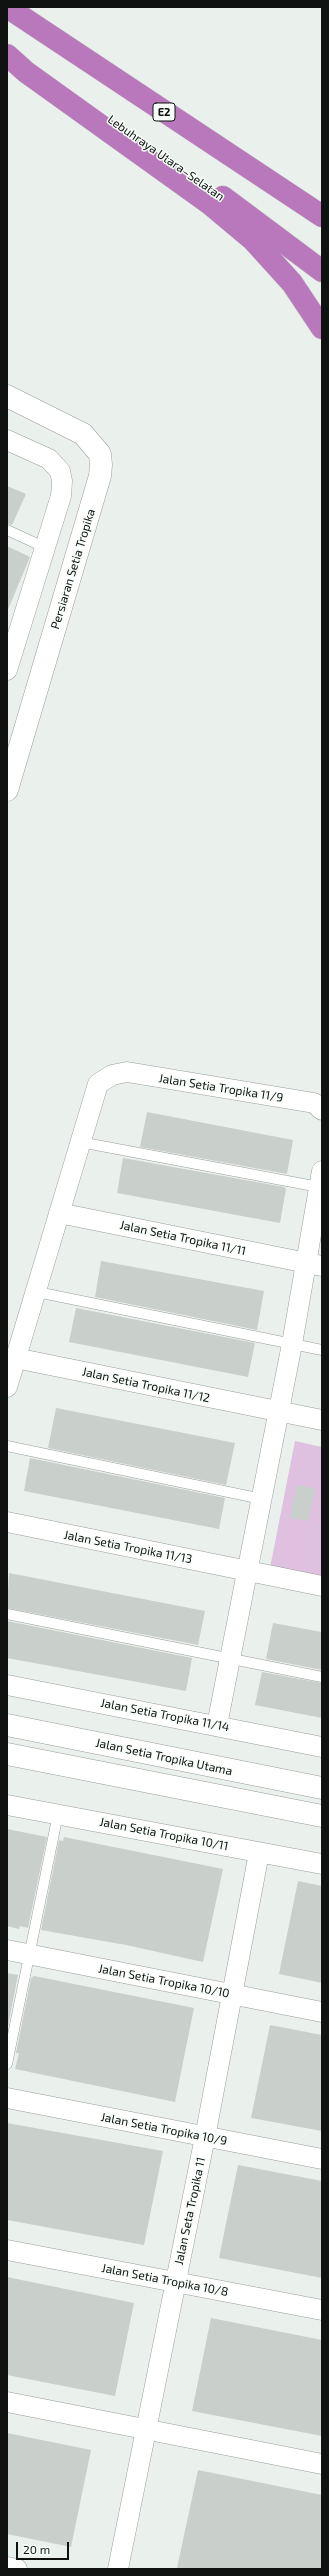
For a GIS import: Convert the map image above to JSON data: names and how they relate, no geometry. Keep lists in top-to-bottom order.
{
  "streets": {
    "highway": ["E2", "Lebuhraya Utara–Selatan"],
    "main road": ["Persiaran Setia Tropika", "Jalan Setia Tropika Utama"],
    "street": [
      "Jalan Setia Tropika 11/9",
      "Jalan Setia Tropika 11/11",
      "Jalan Setia Tropika 11/12",
      "Jalan Setia Tropika 11/13",
      "Jalan Setia Tropika 11/14",
      "Jalan Setia Tropika 10/11",
      "Jalan Setia Tropika 10/10",
      "Jalan Setia Tropika 10/9",
      "Jalan Seta Tropika 11",
      "Jalan Setia Tropika 10/8"
    ]
  },
  "crossings": [
    ["Jalan Setia Tropika 10/11", "Jalan Seta Tropika 11"],
    ["Jalan Setia Tropika 10/10", "Jalan Seta Tropika 11"],
    ["Jalan Setia Tropika 10/9", "Jalan Seta Tropika 11"],
    ["Jalan Seta Tropika 11", "Jalan Setia Tropika 10/8"]
  ],
  "scale_bar": "20 m"
}
